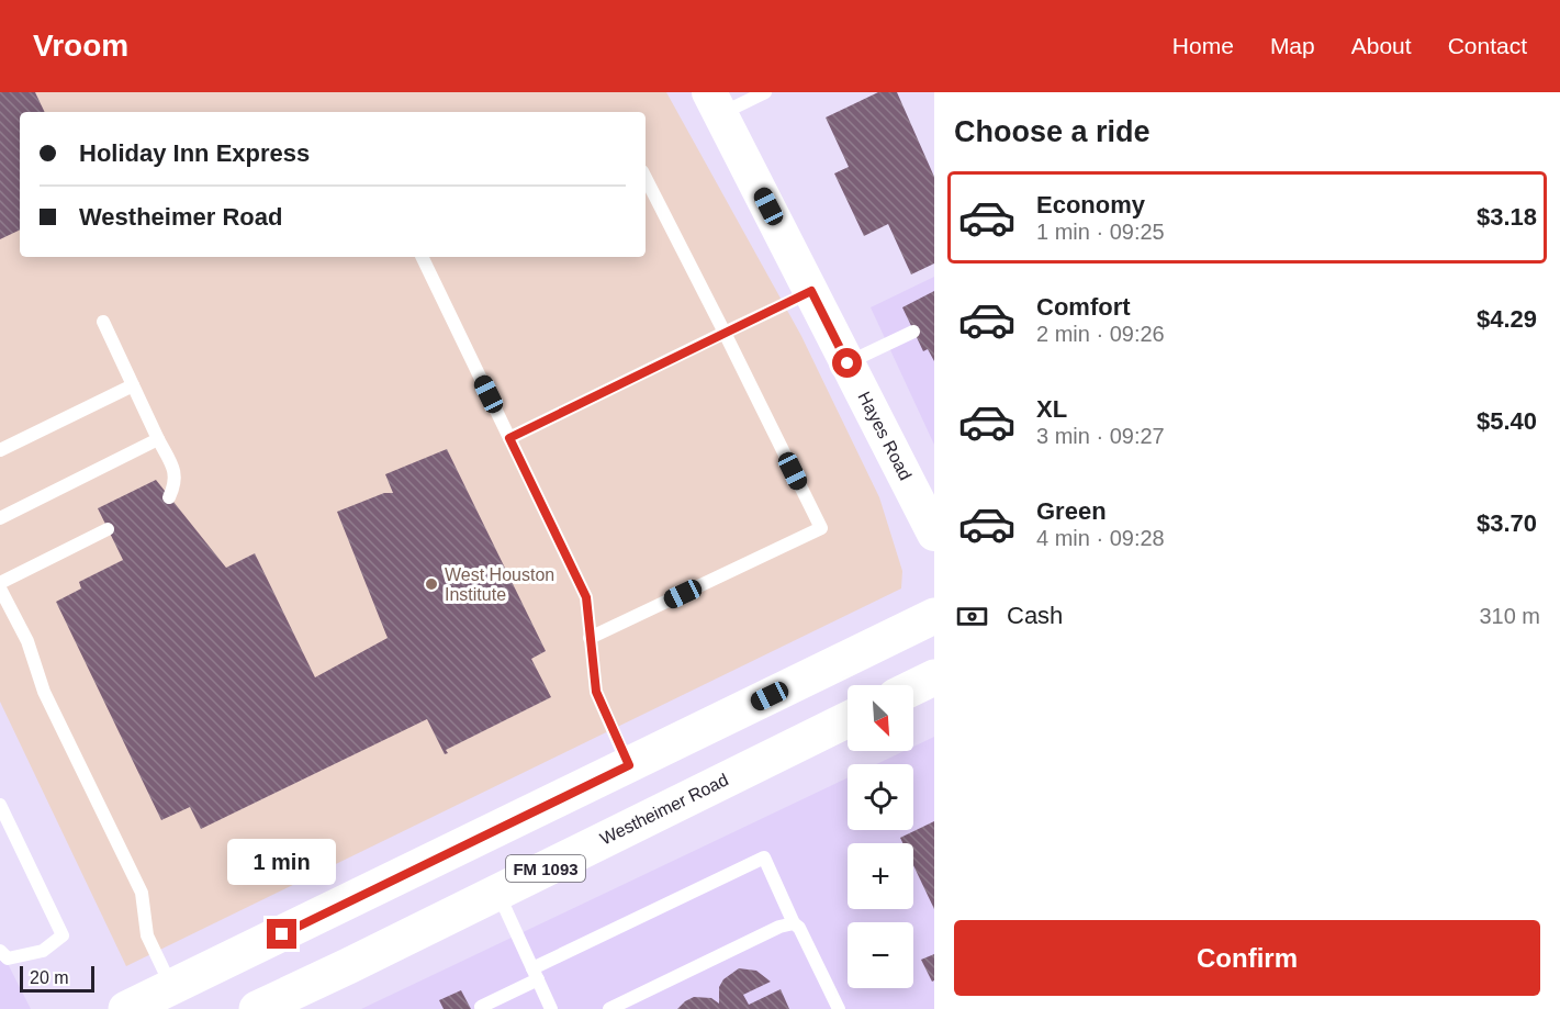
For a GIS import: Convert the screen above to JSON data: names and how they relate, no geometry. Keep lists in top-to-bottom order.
{
  "streets": {
    "main road": ["Westheimer Road", "FM 1093"],
    "street": ["Hayes Road"]
  },
  "places": ["West Houston Institute"],
  "scale_bar": "20 m",
  "north": "bottom right",
  "page": {
    "header": "Vroom",
    "nav": [
      "Home",
      "Map",
      "About",
      "Contact"
    ],
    "heading": "Choose a ride",
    "banner": ["Holiday Inn Express", "Westheimer Road"],
    "list": [
      {
        "name": "Economy",
        "note": "1 min · 09:25",
        "value": "$3.18"
      },
      {
        "name": "Comfort",
        "note": "2 min · 09:26",
        "value": "$4.29"
      },
      {
        "name": "XL",
        "note": "3 min · 09:27",
        "value": "$5.40"
      },
      {
        "name": "Green",
        "note": "4 min · 09:28",
        "value": "$3.70"
      }
    ],
    "pay": ["Cash", "310 m"],
    "map_buttons": ["+", "−"],
    "bubble": "1 min",
    "buttons": "Confirm",
    "scale": "20 m"
  }
}
